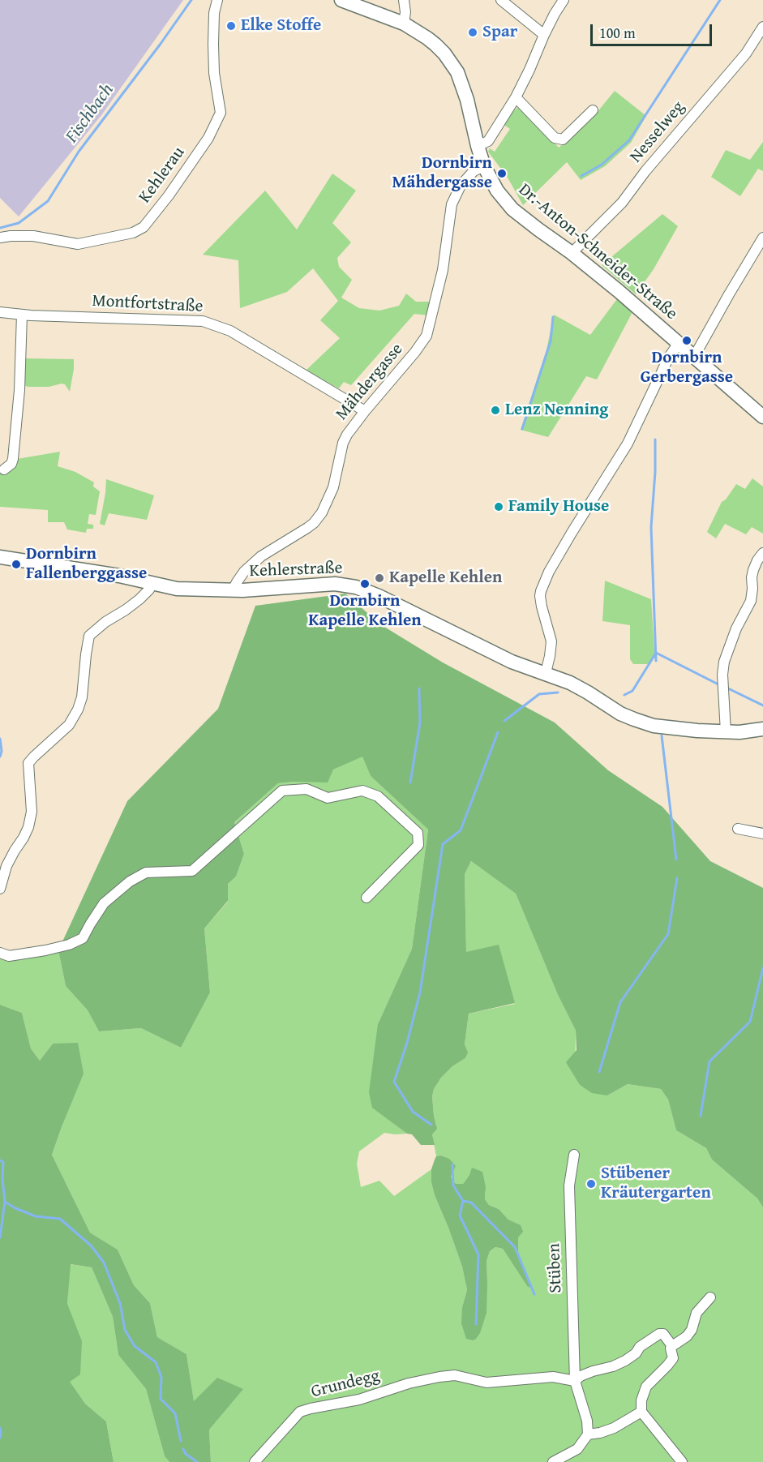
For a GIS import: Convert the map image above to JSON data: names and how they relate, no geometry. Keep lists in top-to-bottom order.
{
  "streets": {
    "street": [
      "Nesselweg",
      "Kehlerau",
      "Dr.-Anton-Schneider-Straße",
      "Montfortstraße",
      "Mähdergasse",
      "Kehlerstraße",
      "Stüben",
      "Grundegg"
    ]
  },
  "crossings": [
    ["Nesselweg", "Dr.-Anton-Schneider-Straße"],
    ["Dr.-Anton-Schneider-Straße", "Mähdergasse"],
    ["Montfortstraße", "Mähdergasse"],
    ["Mähdergasse", "Kehlerstraße"],
    ["Stüben", "Grundegg"]
  ],
  "water": ["Fischbach"],
  "places": [
    "Elke Stoffe",
    "Spar",
    "Dornbirn Mähdergasse",
    "Dornbirn Gerbergasse",
    "Lenz Nenning",
    "Family House",
    "Dornbirn Fallenberggasse",
    "Kapelle Kehlen",
    "Dornbirn Kapelle Kehlen",
    "Stübener Kräutergarten"
  ],
  "scale_bar": "100 m"
}
